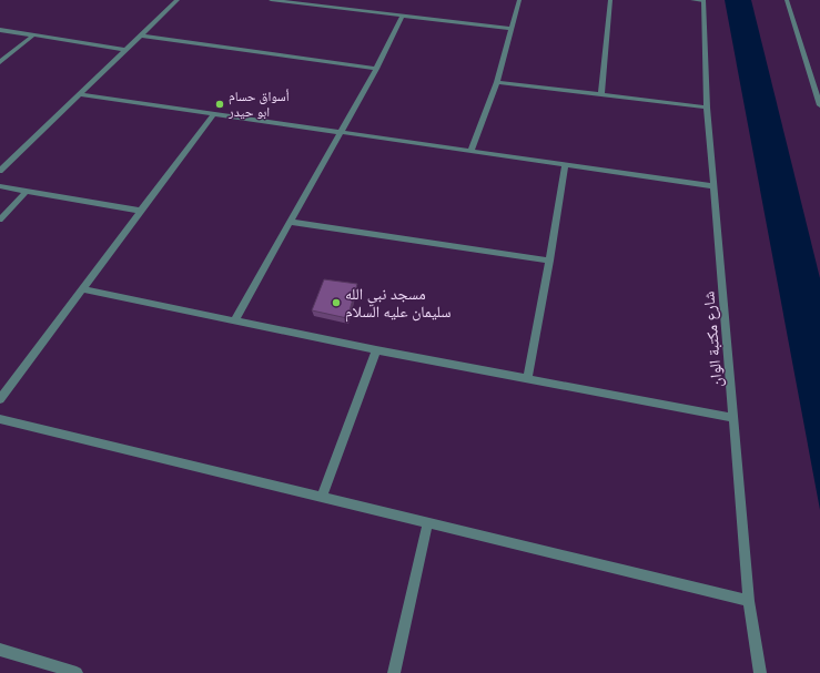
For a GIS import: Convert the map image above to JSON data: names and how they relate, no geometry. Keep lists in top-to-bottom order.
{
  "streets": {
    "street": ["شارع مكتبة الوان"]
  },
  "places": ["أسواق حسام ابو حيدر", "مسجد نبي الله سليمان عليه السلام"]
}
